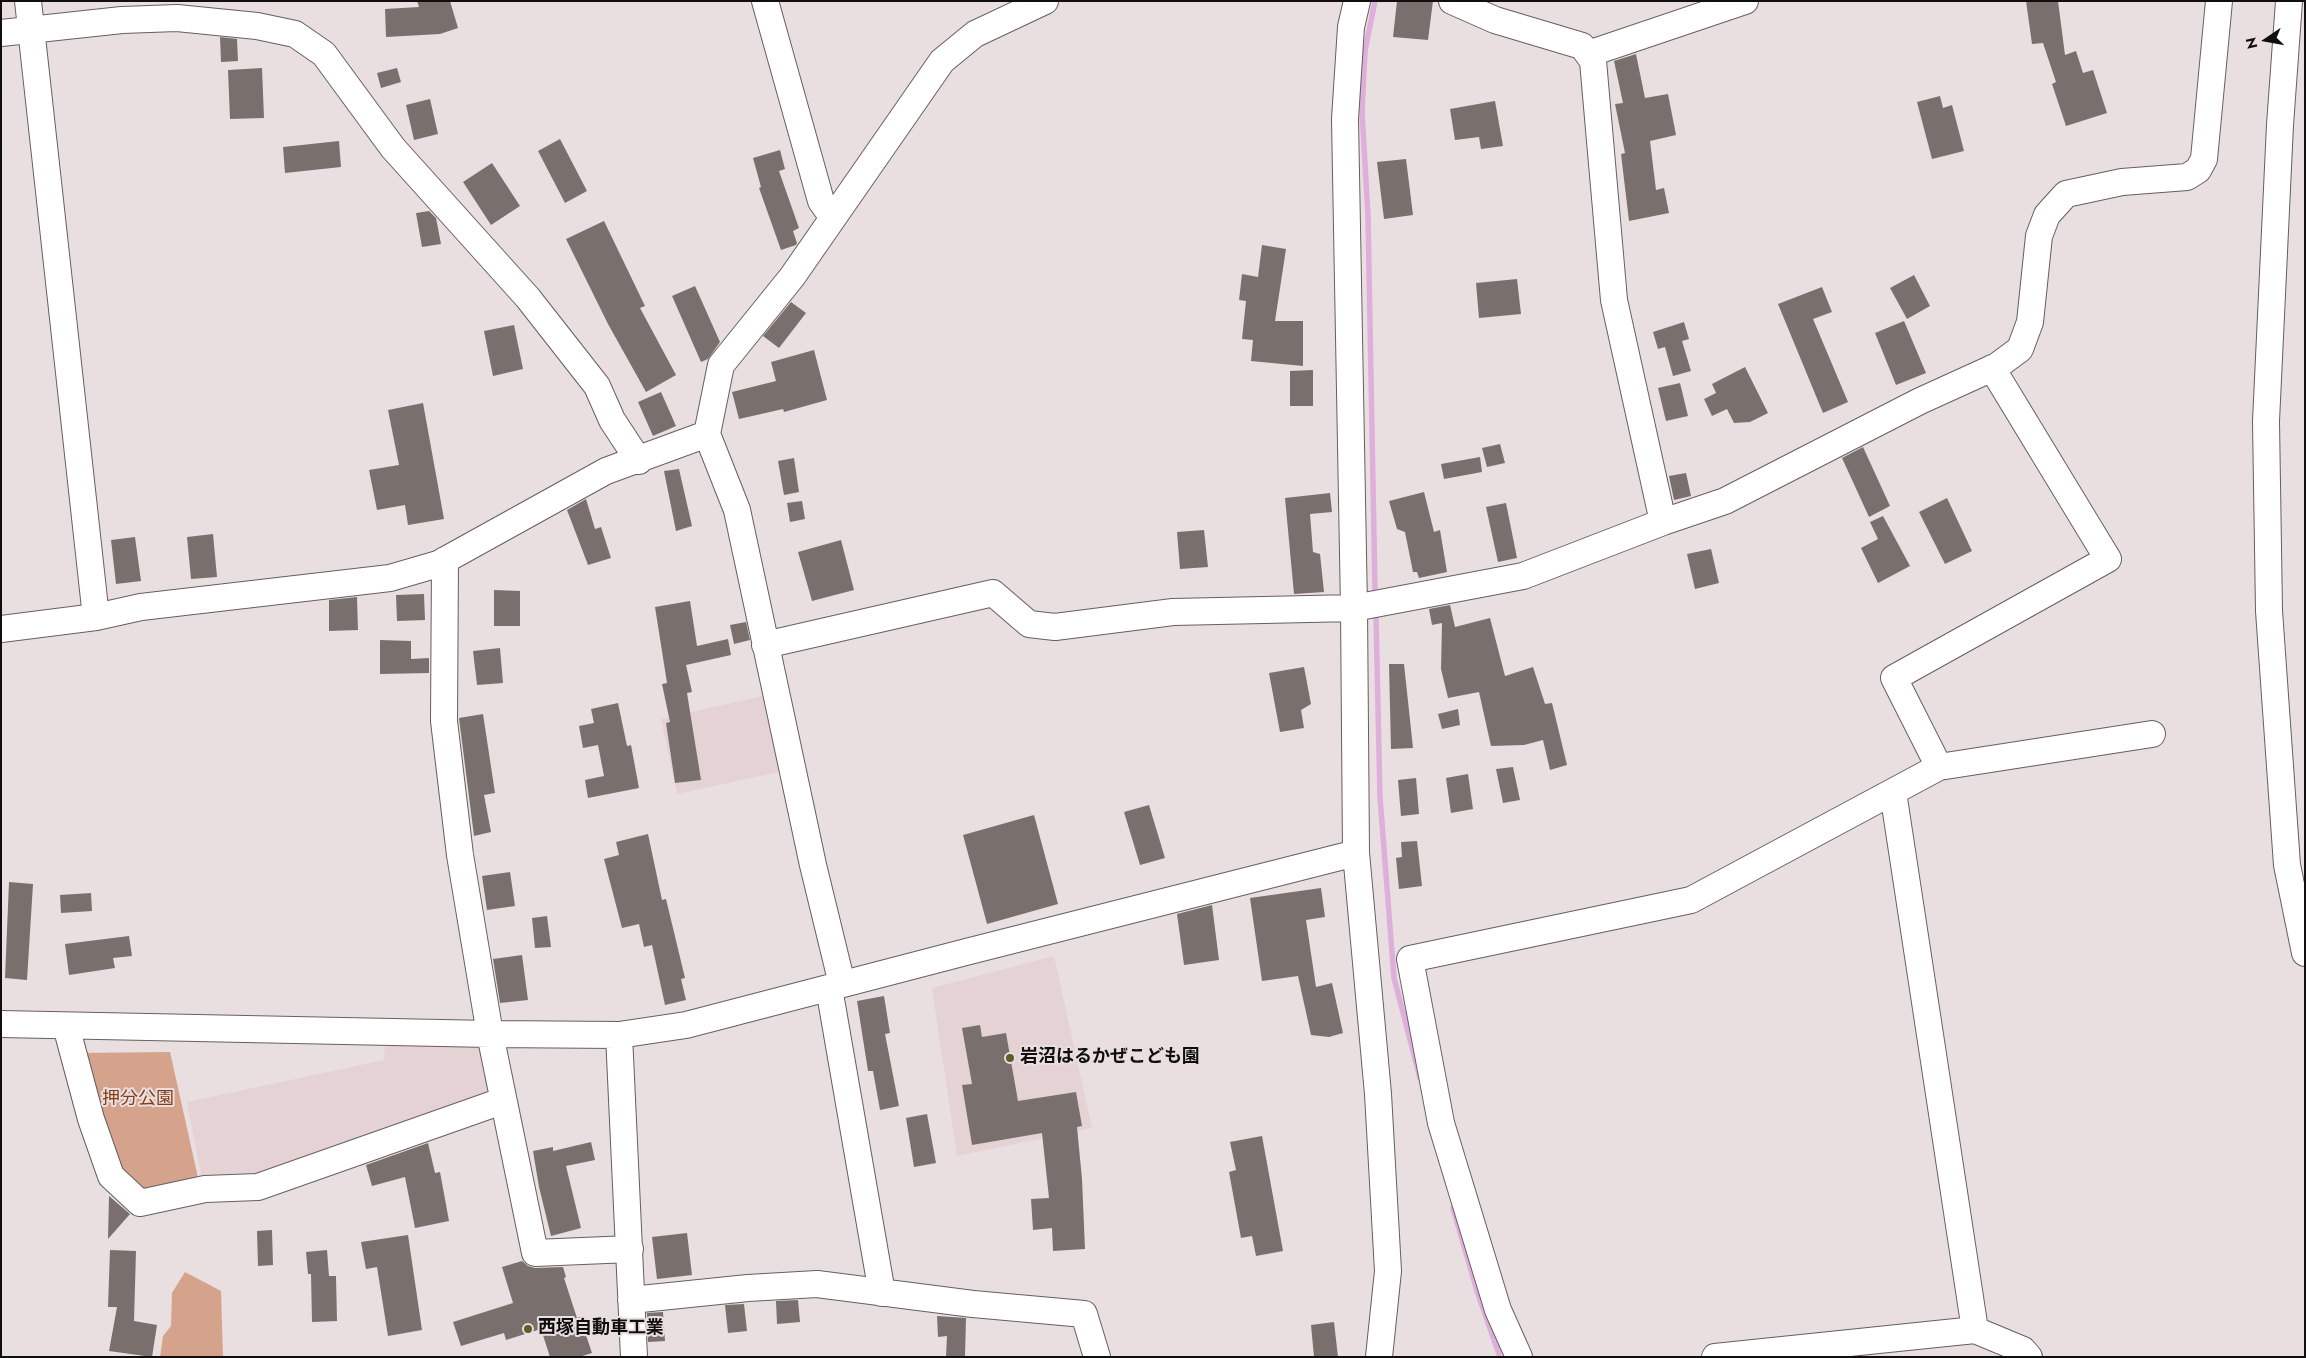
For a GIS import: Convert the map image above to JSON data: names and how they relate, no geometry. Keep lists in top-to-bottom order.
{
  "parks": ["押分公園"],
  "places": ["岩沼はるかぜこども園", "西塚自動車工業"],
  "north": "left"
}
